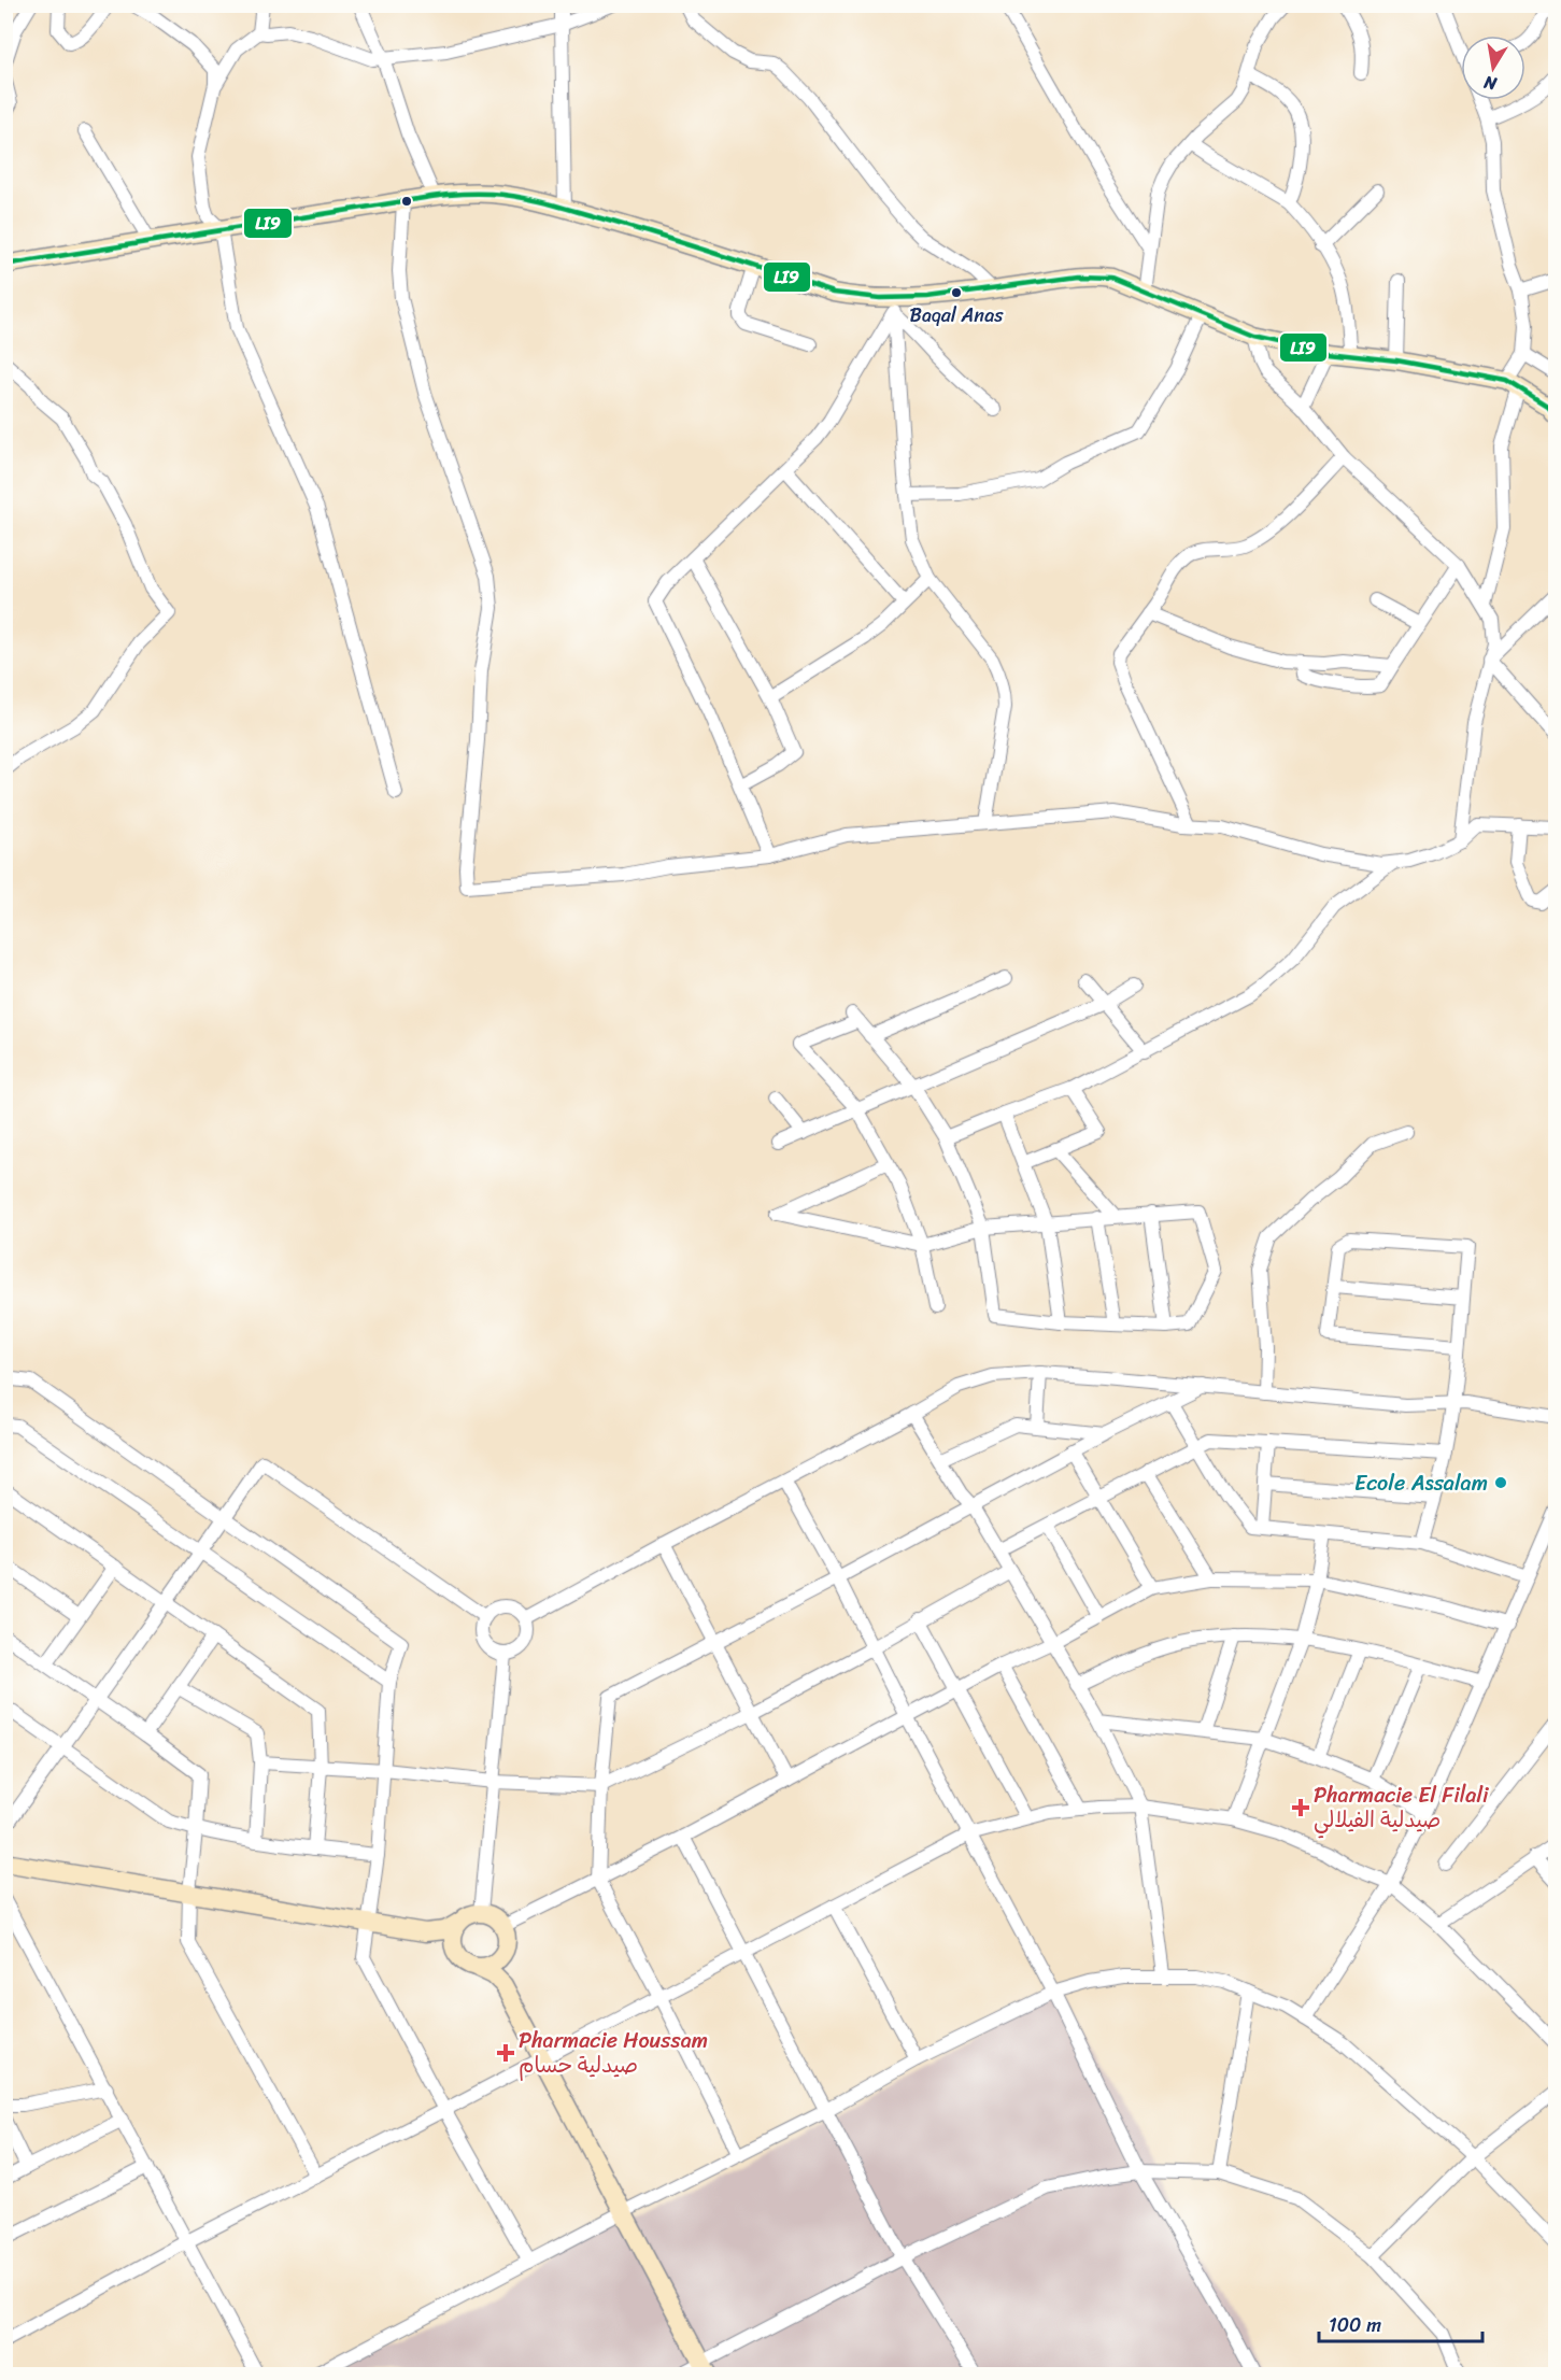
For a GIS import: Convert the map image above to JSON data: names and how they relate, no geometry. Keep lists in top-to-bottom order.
{
  "places": {
    "other": ["Baqal Anas", "Ecole Assalam"],
    "health": ["Pharmacie El Filali صيدلية الفيلالي", "Pharmacie Houssam صيدلية حسام"]
  },
  "lines": ["transit line LI9"],
  "scale_bar": "100 m",
  "north": "bottom"
}
